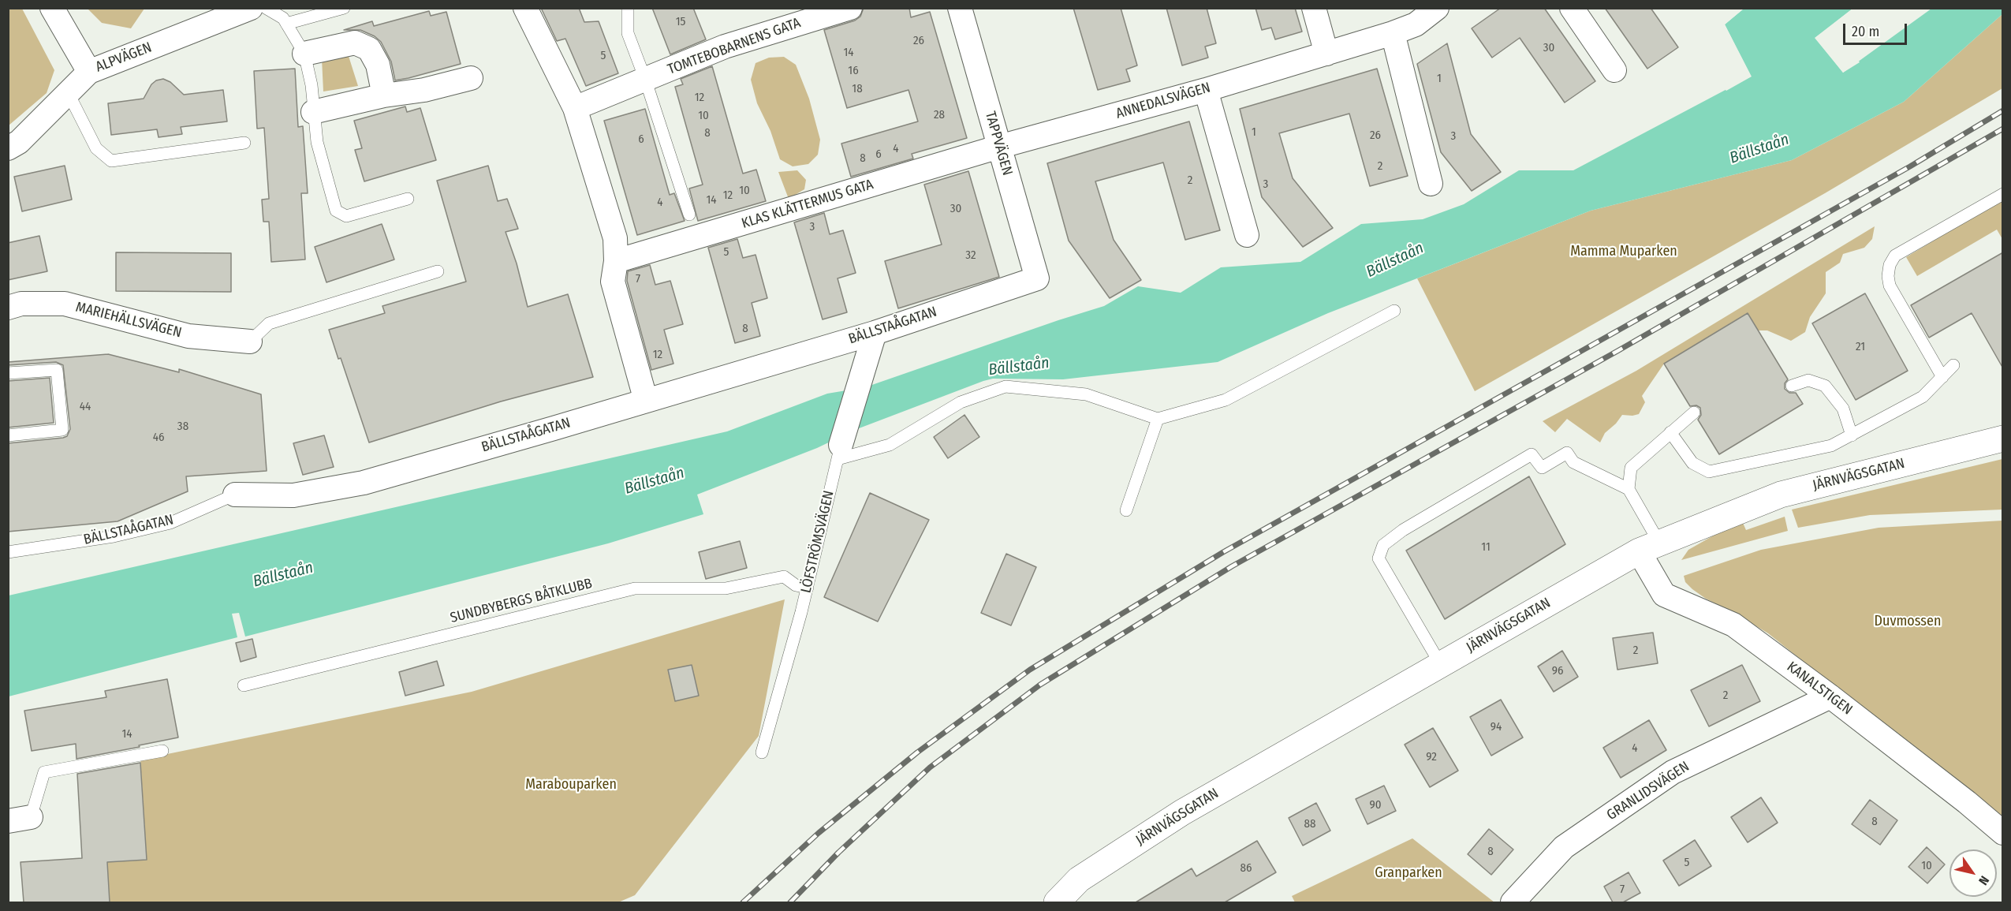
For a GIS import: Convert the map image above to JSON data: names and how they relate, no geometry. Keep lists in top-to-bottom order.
{
  "streets": {
    "street": [
      "TOMTEBOBARNENS GATA",
      "ALPVÄGEN",
      "ANNEDALSVÄGEN",
      "TAPPVÄGEN",
      "KLAS KLÄTTERMUS GATA",
      "MARIEHÄLLSVÄGEN",
      "BÄLLSTAÅGATAN",
      "JÄRNVÄGSGATAN",
      "LÖFSTRÖMSVÄGEN",
      "KANALSTIGEN",
      "GRANLIDSVÄGEN"
    ],
    "lane": ["SUNDBYBERGS BÅTKLUBB"]
  },
  "crossings": [
    ["ANNEDALSVÄGEN", "TAPPVÄGEN"],
    ["ANNEDALSVÄGEN", "KLAS KLÄTTERMUS GATA"],
    ["TAPPVÄGEN", "KLAS KLÄTTERMUS GATA"],
    ["TAPPVÄGEN", "BÄLLSTAÅGATAN"],
    ["BÄLLSTAÅGATAN", "LÖFSTRÖMSVÄGEN"],
    ["JÄRNVÄGSGATAN", "KANALSTIGEN"],
    ["LÖFSTRÖMSVÄGEN", "SUNDBYBERGS BÅTKLUBB"],
    ["KANALSTIGEN", "GRANLIDSVÄGEN"]
  ],
  "water": ["Bällstaån"],
  "parks": [
    "Mamma Muparken",
    "Duvmossen",
    "Marabouparken",
    "Granparken"
  ],
  "house_numbers": [
    "15",
    "26",
    "30",
    "14",
    "5",
    "16",
    "1",
    "18",
    "12",
    "28",
    "10",
    "1",
    "8",
    "26",
    "3",
    "6",
    "4",
    "6",
    "8",
    "2",
    "2",
    "3",
    "10",
    "12",
    "14",
    "4",
    "30",
    "3",
    "5",
    "32",
    "7",
    "8",
    "21",
    "12",
    "44",
    "38",
    "46",
    "11",
    "2",
    "96",
    "2",
    "94",
    "14",
    "4",
    "92",
    "90",
    "8",
    "88",
    "8",
    "5",
    "10",
    "86",
    "7"
  ],
  "scale_bar": "20 m",
  "north": "bottom right"
}
